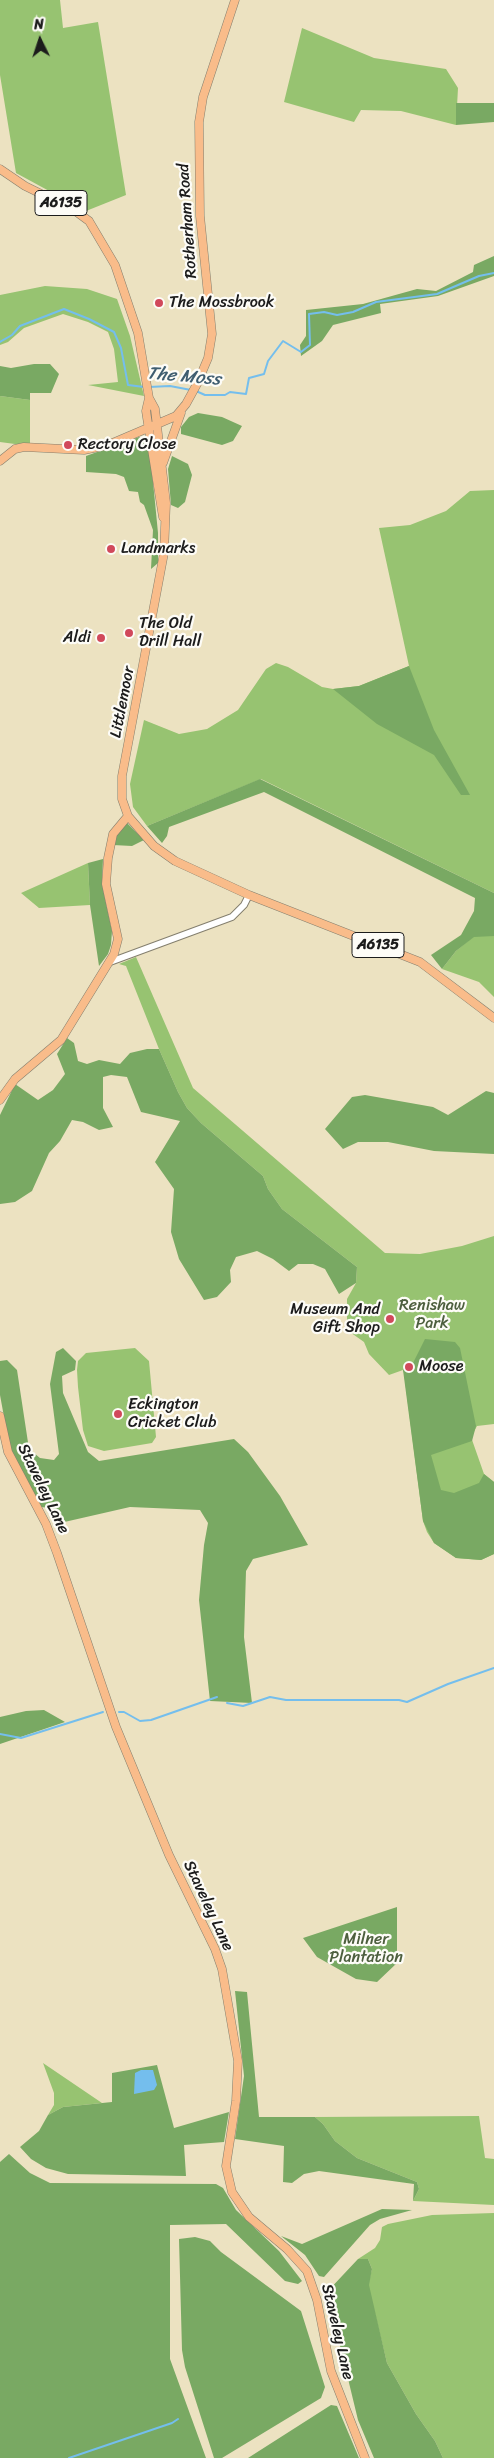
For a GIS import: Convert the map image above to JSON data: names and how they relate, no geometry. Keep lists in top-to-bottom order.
{
  "streets": {
    "main road": [
      "A6135",
      "Rotherham Road",
      "Littlemoor",
      "Staveley Lane"
    ]
  },
  "crossings": [
    ["A6135", "Rotherham Road"],
    ["A6135", "Littlemoor"],
    ["Rotherham Road", "Littlemoor"]
  ],
  "water": ["The Moss"],
  "parks": ["Renishaw Park", "Milner Plantation"],
  "places": [
    "The Mossbrook",
    "Rectory Close",
    "Landmarks",
    "The Old Drill Hall",
    "Aldi",
    "Museum And Gift Shop",
    "Moose",
    "Eckington Cricket Club"
  ],
  "north": "top"
}
